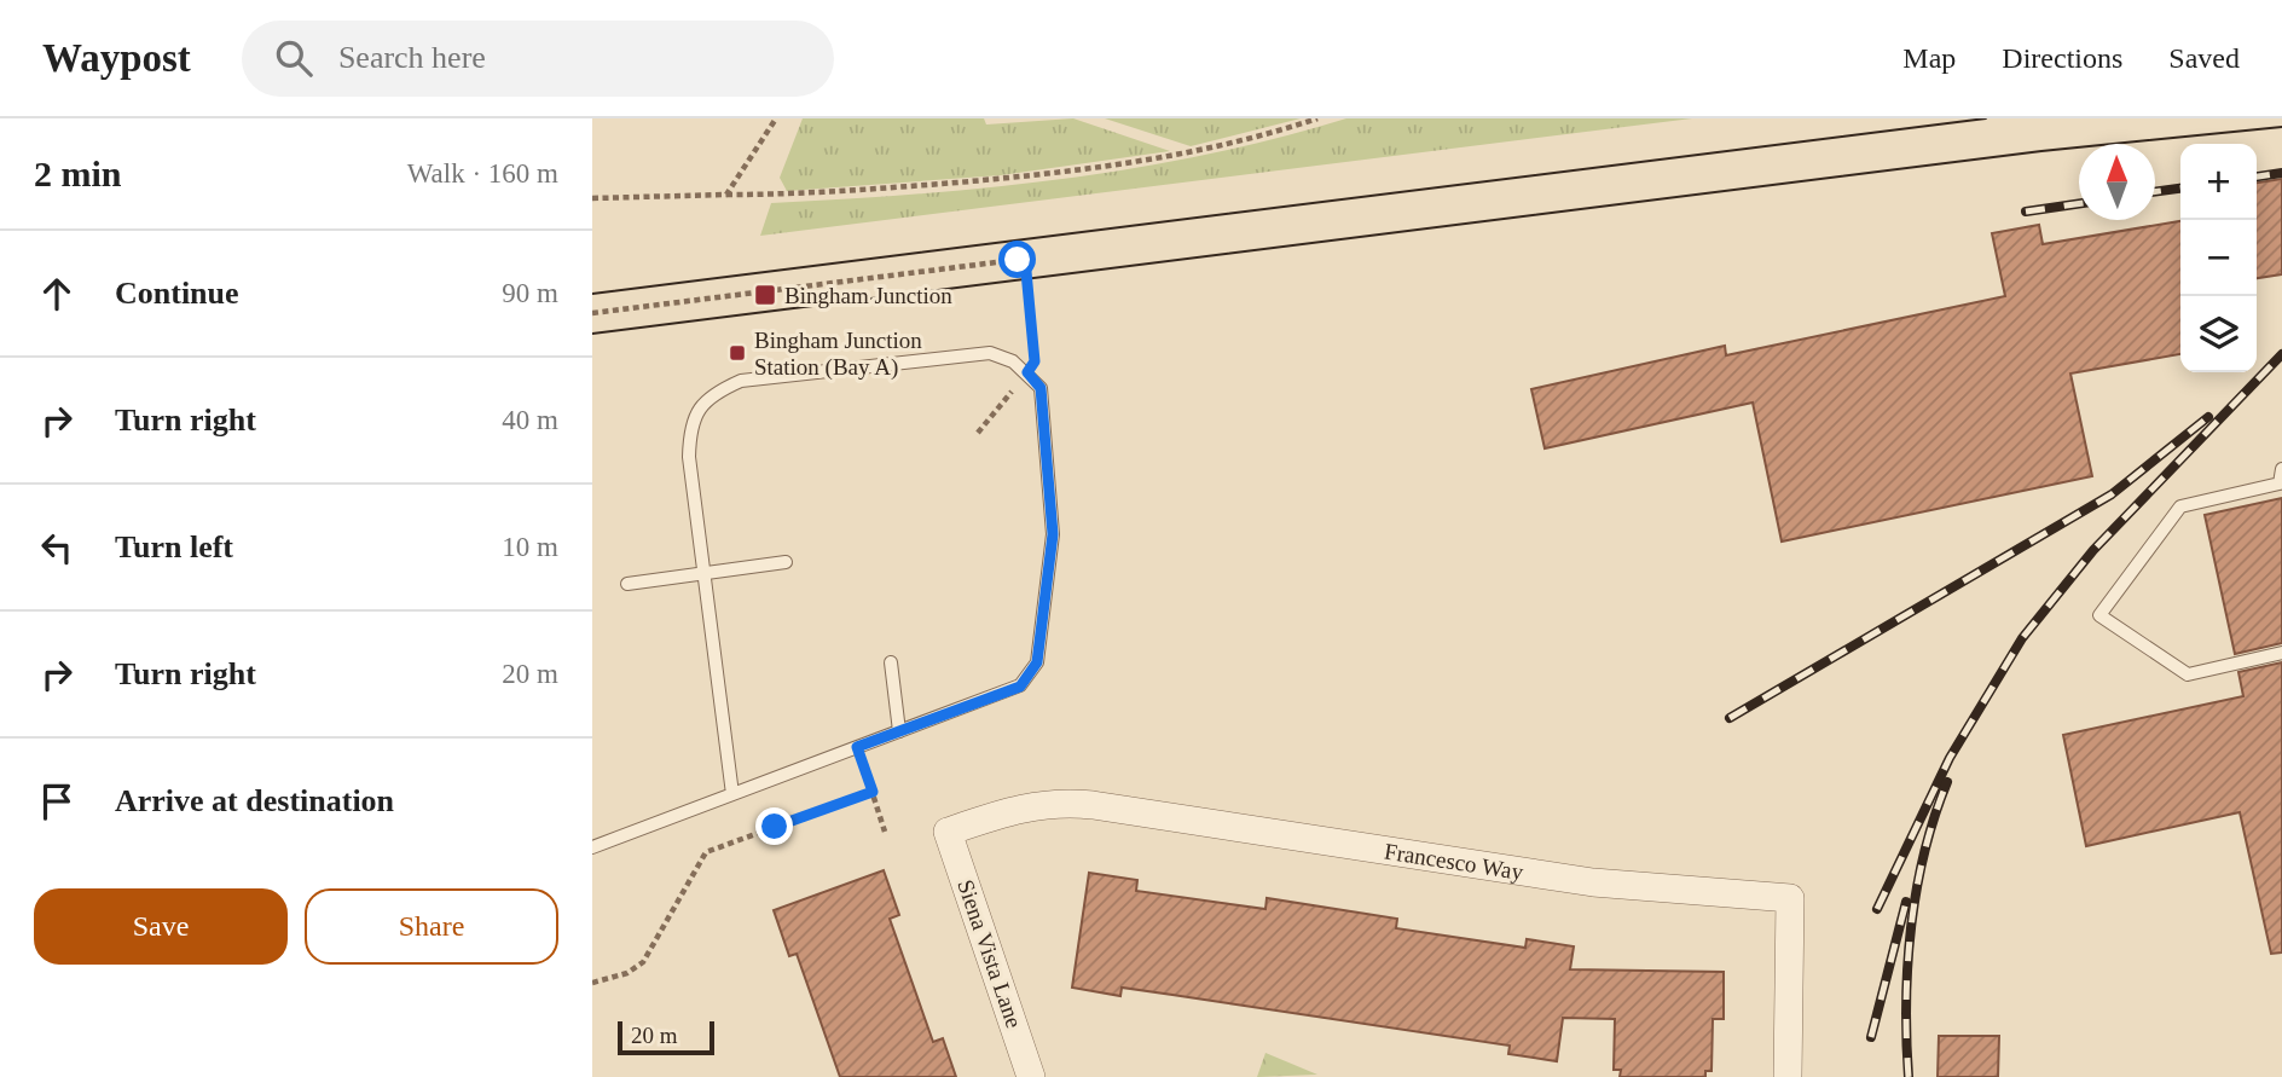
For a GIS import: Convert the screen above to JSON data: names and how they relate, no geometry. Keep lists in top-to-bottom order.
{
  "streets": {
    "street": ["Francesco Way", "Siena Vista Lane"]
  },
  "crossings": [
    ["Francesco Way", "Siena Vista Lane"]
  ],
  "places": {
    "transit": ["Bingham Junction", "Bingham Junction Station (Bay A)"]
  },
  "scale_bar": "20 m",
  "north": "top",
  "page": {
    "header": "Waypost",
    "search": "Search here",
    "nav": ["Map", "Directions", "Saved"],
    "heading": ["2 min", "Walk · 160 m"],
    "map_buttons": ["+", "−"],
    "list": [
      ["Continue", "90 m"],
      ["Turn right", "40 m"],
      ["Turn left", "10 m"],
      ["Turn right", "20 m"],
      "Arrive at destination"
    ],
    "buttons": ["Save", "Share"],
    "scale": "20 m"
  }
}
